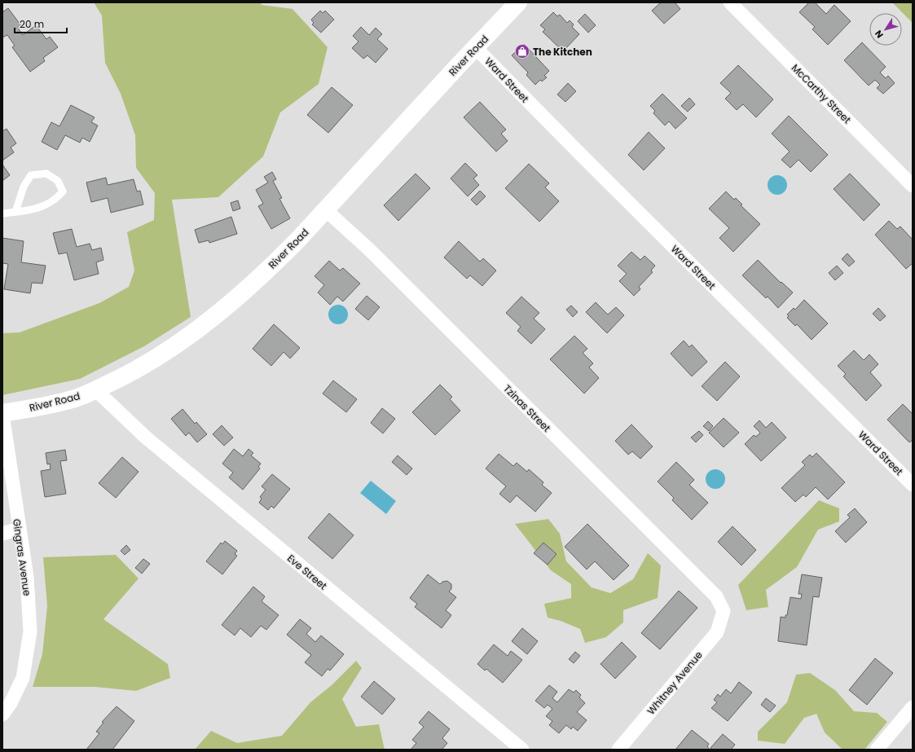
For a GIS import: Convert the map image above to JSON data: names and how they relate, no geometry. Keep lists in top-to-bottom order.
{
  "streets": {
    "street": [
      "River Road",
      "Ward Street",
      "McCarthy Street",
      "Tzinas Street",
      "Gingras Avenue",
      "Eve Street",
      "Whitney Avenue"
    ]
  },
  "crossings": [
    ["River Road", "Ward Street"],
    ["River Road", "Tzinas Street"],
    ["River Road", "Gingras Avenue"],
    ["River Road", "Eve Street"],
    ["Tzinas Street", "Whitney Avenue"]
  ],
  "places": {
    "shop": ["The Kitchen"]
  },
  "scale_bar": "20 m",
  "north": "bottom left"
}
